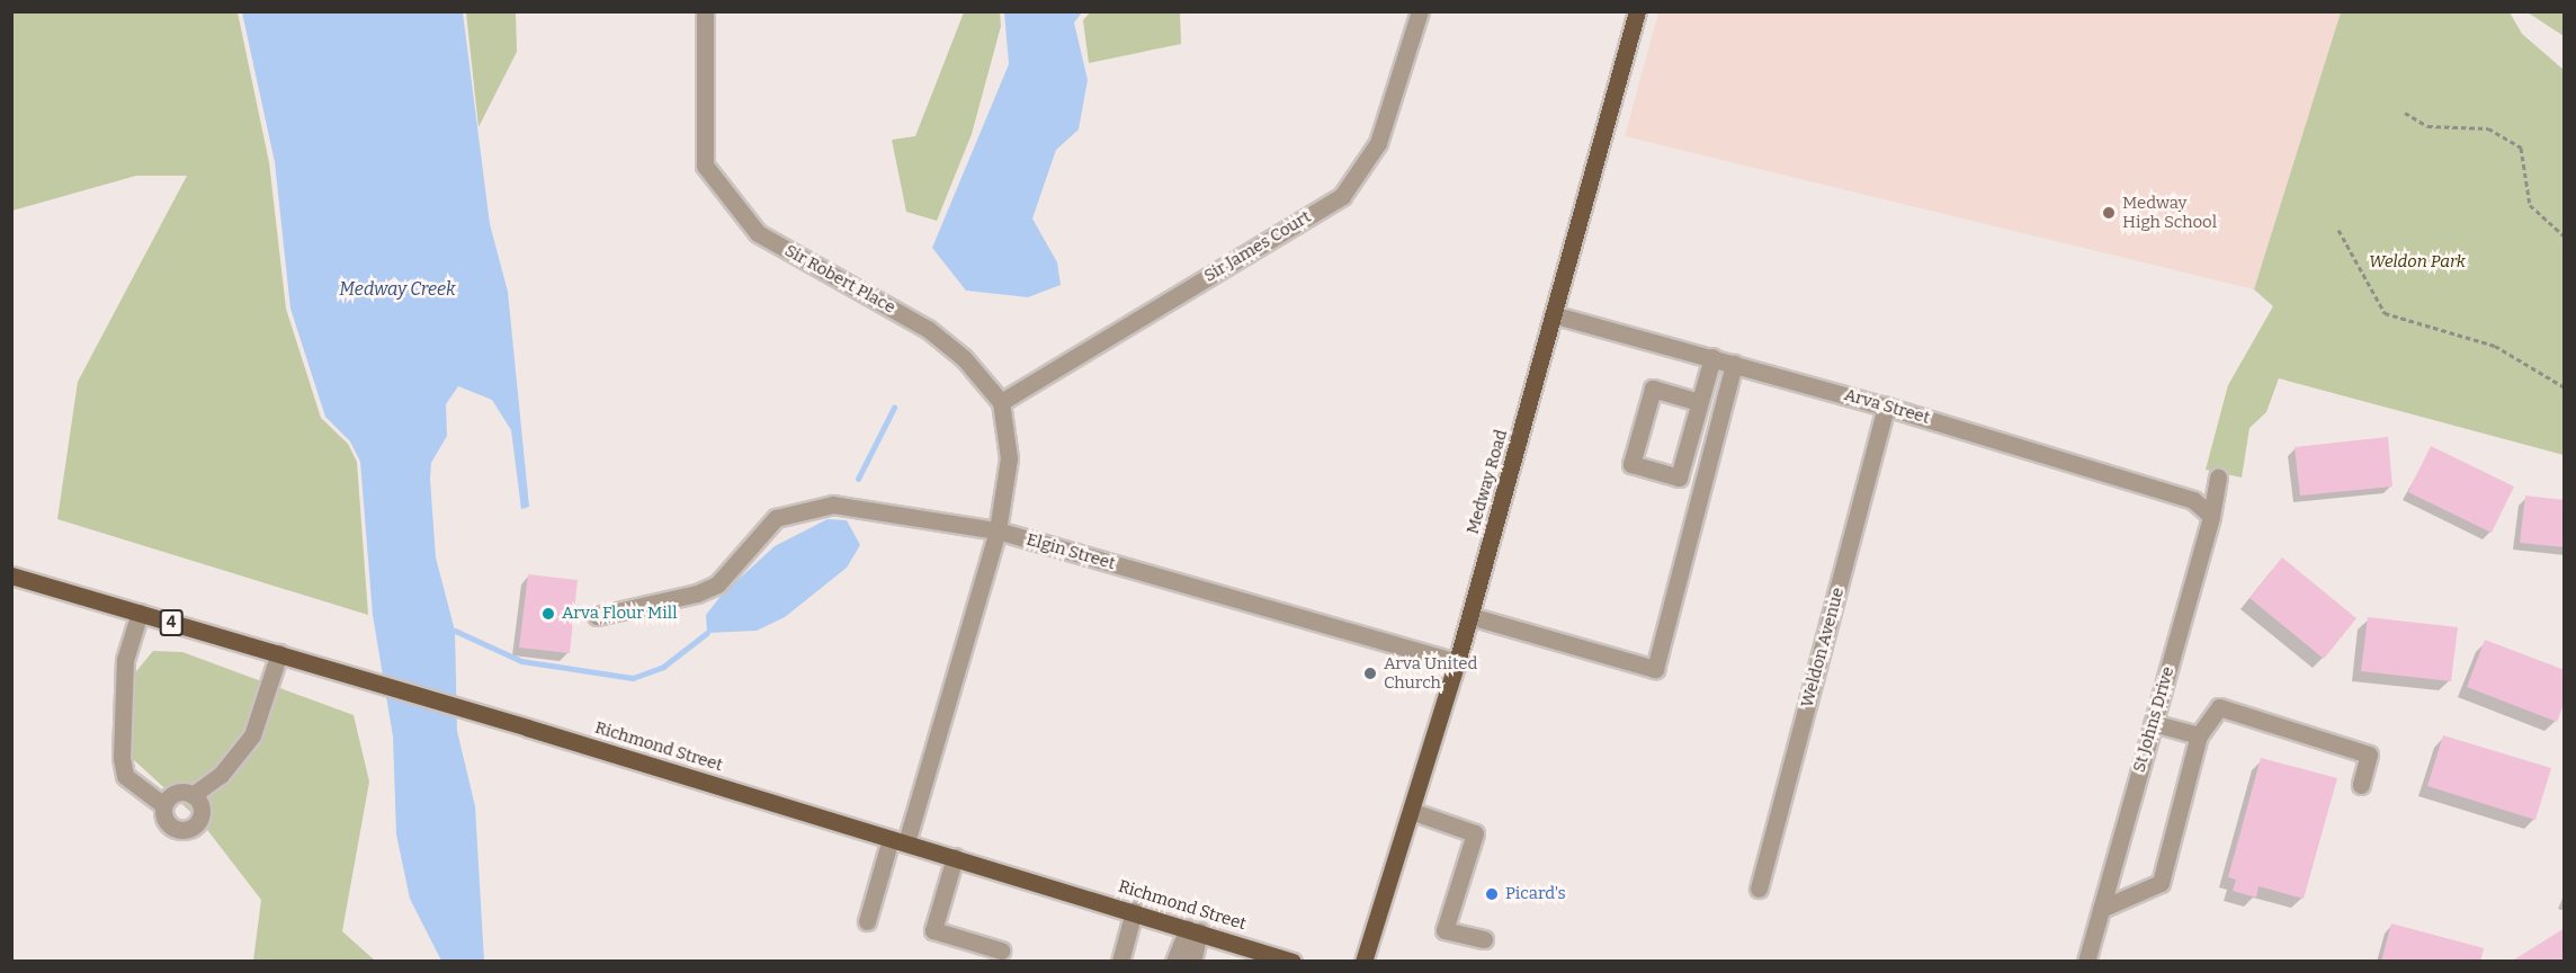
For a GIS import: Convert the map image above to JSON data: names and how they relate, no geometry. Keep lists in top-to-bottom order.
{
  "streets": {
    "main road": ["Medway Road", "4", "Richmond Street"],
    "street": [
      "Sir James Court",
      "Sir Robert Place",
      "Arva Street",
      "Elgin Street",
      "Weldon Avenue",
      "St Johns Drive"
    ]
  },
  "crossings": [
    ["Sir James Court", "Sir Robert Place"],
    ["Arva Street", "Medway Road"],
    ["Arva Street", "Weldon Avenue"],
    ["Arva Street", "St Johns Drive"],
    ["Medway Road", "Elgin Street"]
  ],
  "water": ["Medway Creek"],
  "parks": ["Weldon Park"],
  "places": [
    "Medway High School",
    "Arva Flour Mill",
    "Arva United Church",
    "Picard's"
  ]
}
